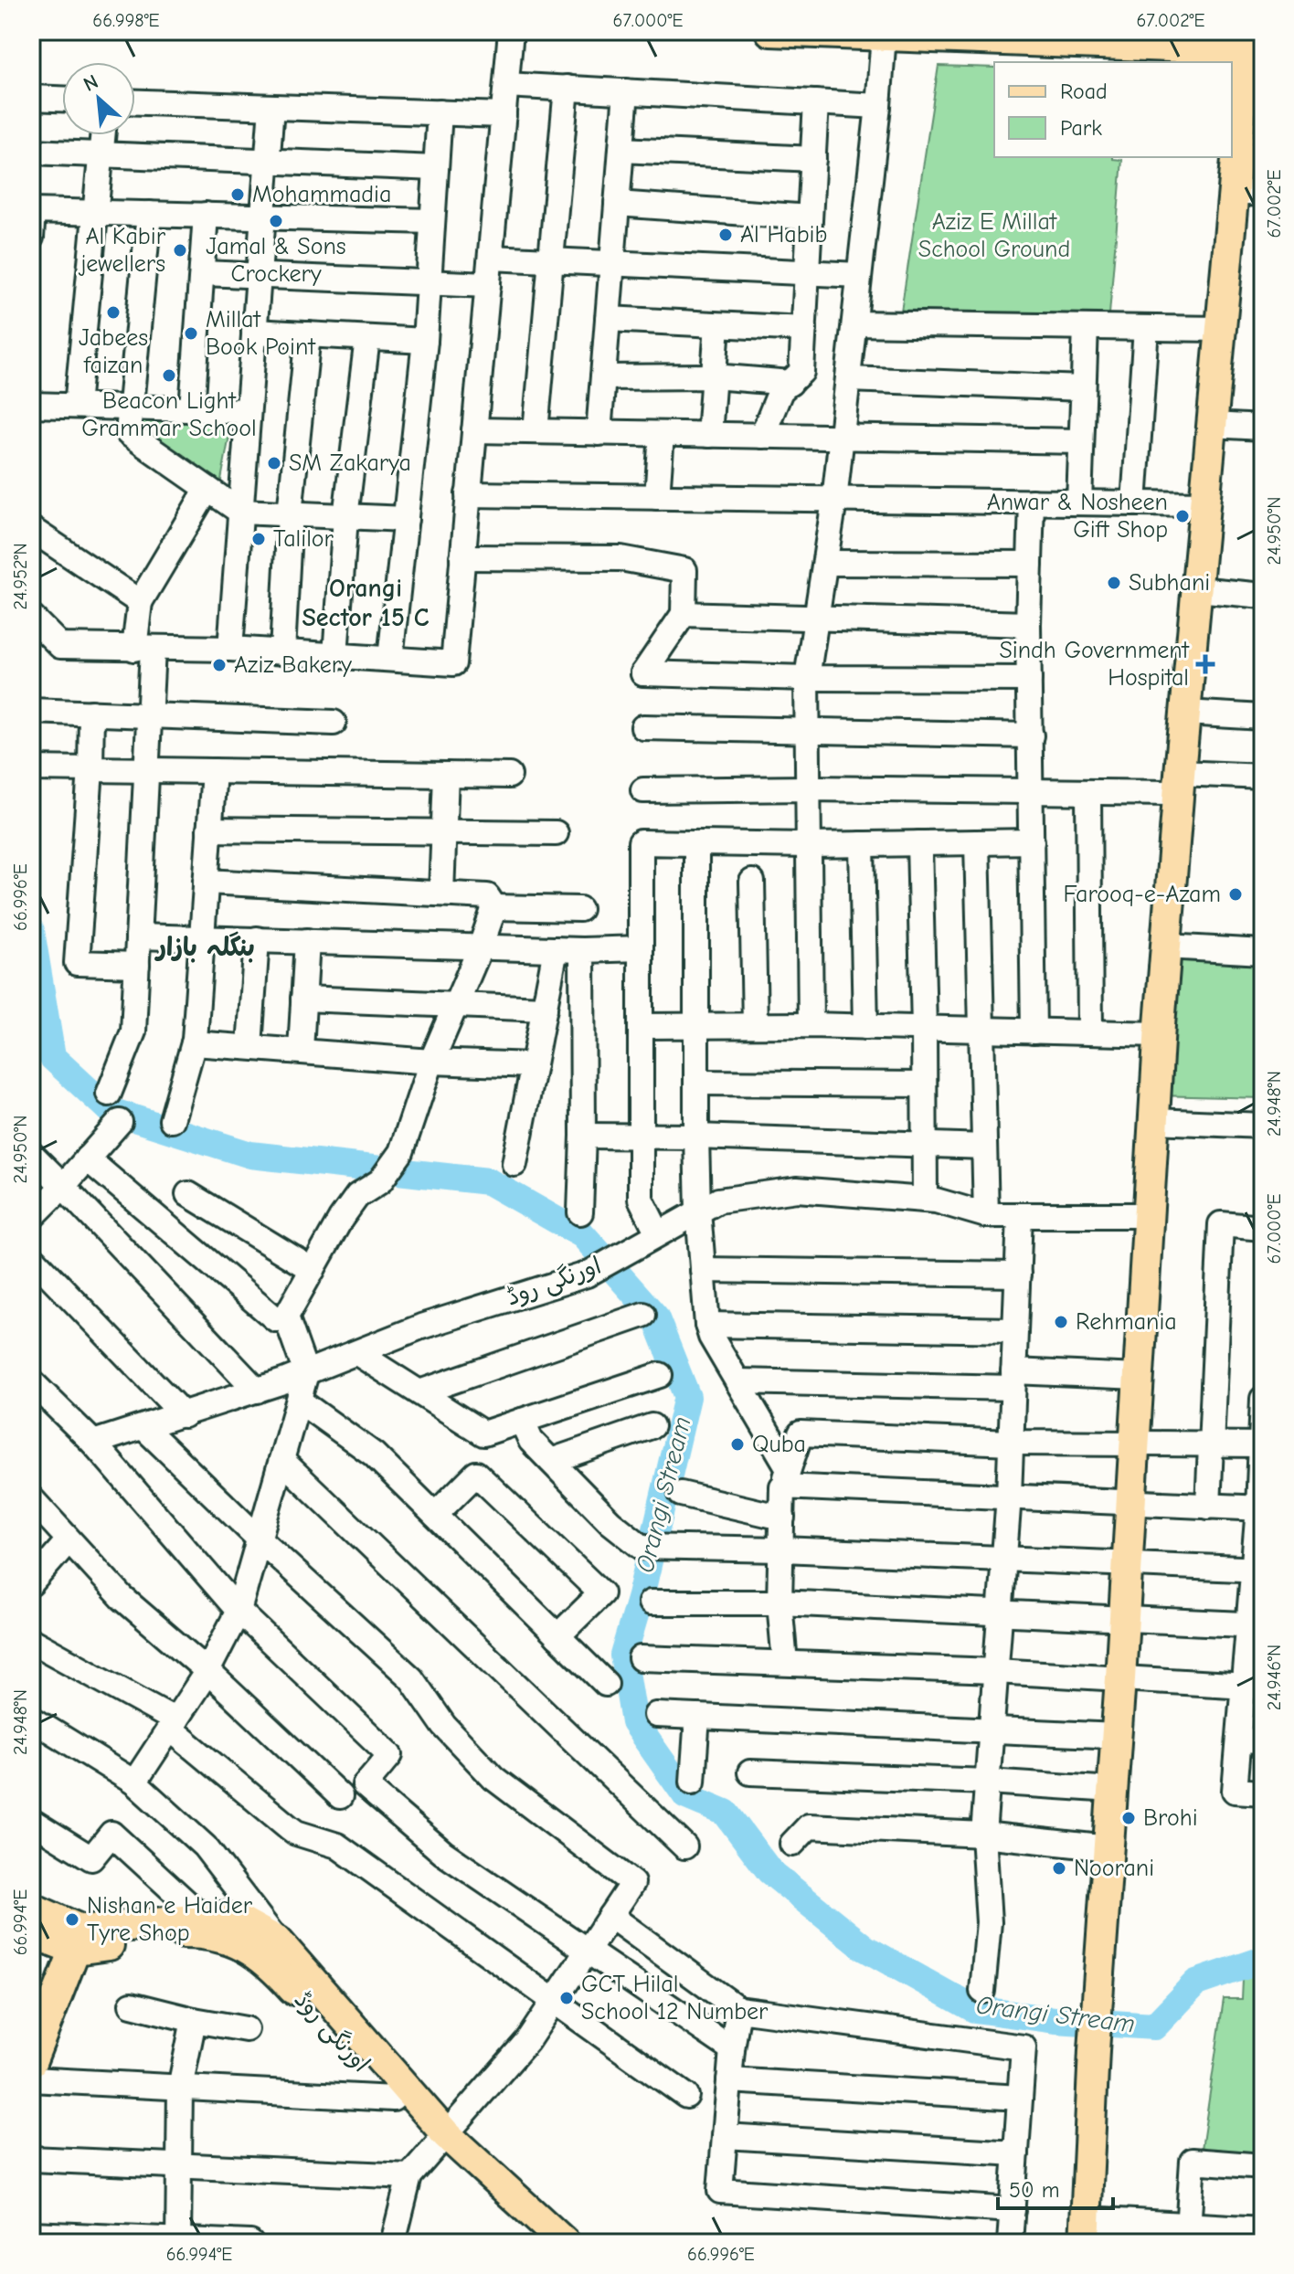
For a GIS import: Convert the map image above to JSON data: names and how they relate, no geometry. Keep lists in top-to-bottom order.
{
  "streets": {
    "main road": ["اورنگی روڈ"]
  },
  "districts": ["Orangi Sector 15 C", "بنگلہ بازار"],
  "water": ["Orangi Stream"],
  "parks": ["Aziz E Millat School Ground"],
  "places": {
    "other": [
      "Mohammadia",
      "Jamal & Sons Crockery",
      "Al Habib",
      "Al Kabir jewellers",
      "Jabees faizan",
      "Millat Book Point",
      "Beacon Light Grammar School",
      "SM Zakarya",
      "Anwar & Nosheen Gift Shop",
      "Talilor",
      "Subhani",
      "Aziz Bakery",
      "Farooq-e-Azam",
      "Rehmania",
      "Quba",
      "Brohi",
      "Noorani",
      "Nishan e Haider Tyre Shop",
      "GCT Hilal School 12 Number"
    ],
    "health": ["Sindh Government Hospital"]
  },
  "legend": ["Road", "Park"],
  "scale_bar": "50 m",
  "north": "top left",
  "coordinates": [
    "66.998°E",
    "67.000°E",
    "67.002°E",
    "24.950°N",
    "24.952°N",
    "66.996°E",
    "24.948°N",
    "24.946°N",
    "66.994°E"
  ]
}
